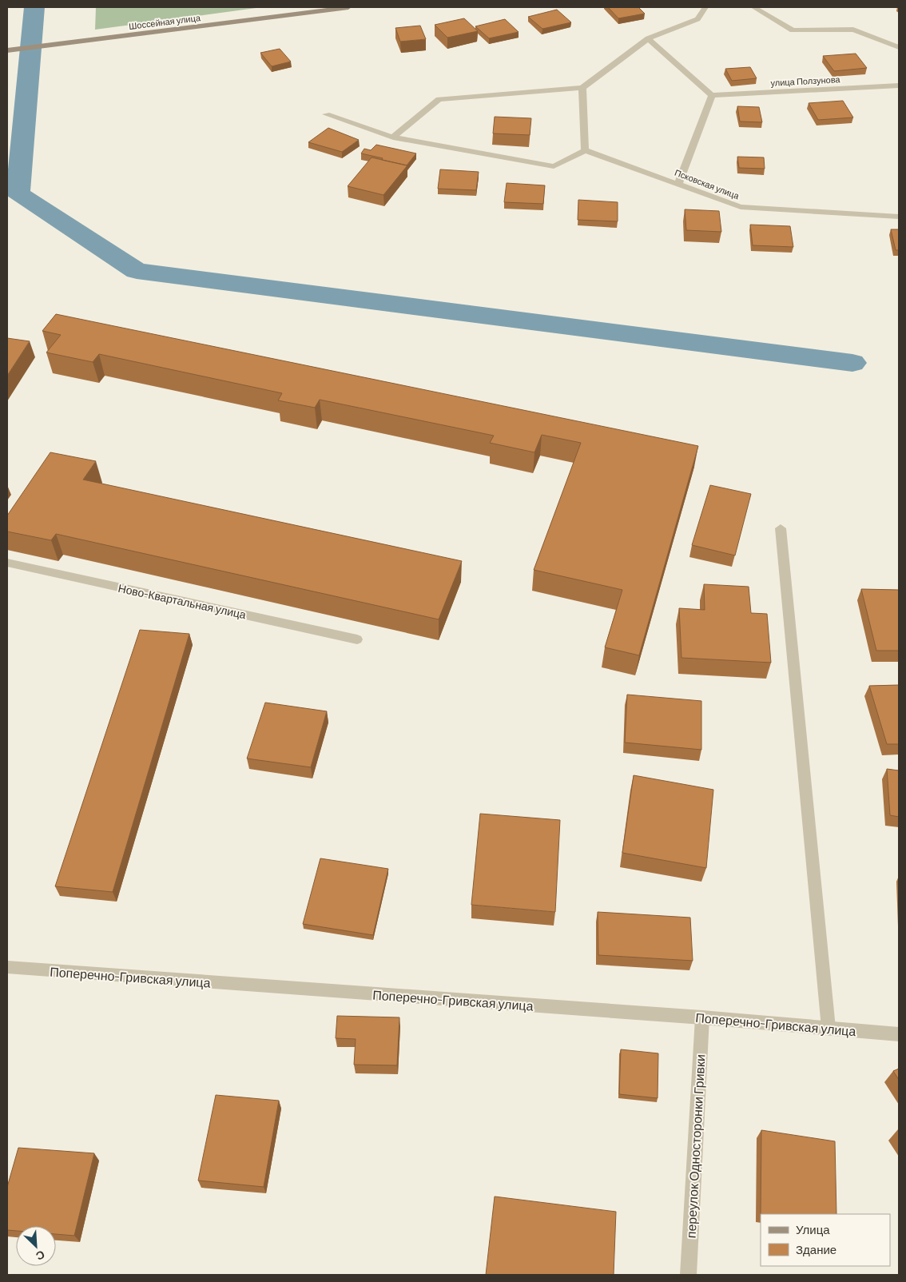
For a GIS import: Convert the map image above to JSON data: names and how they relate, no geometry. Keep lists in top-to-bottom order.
{
  "streets": {
    "street": [
      "Шоссейная улица",
      "улица Ползунова",
      "Псковская улица",
      "Ново-Квартальная улица",
      "Поперечно-Гривская улица",
      "переулок Односторонки Гривки"
    ]
  },
  "crossings": [
    ["Поперечно-Гривская улица", "переулок Односторонки Гривки"]
  ],
  "legend": ["Улица", "Здание"],
  "north": "bottom right"
}
